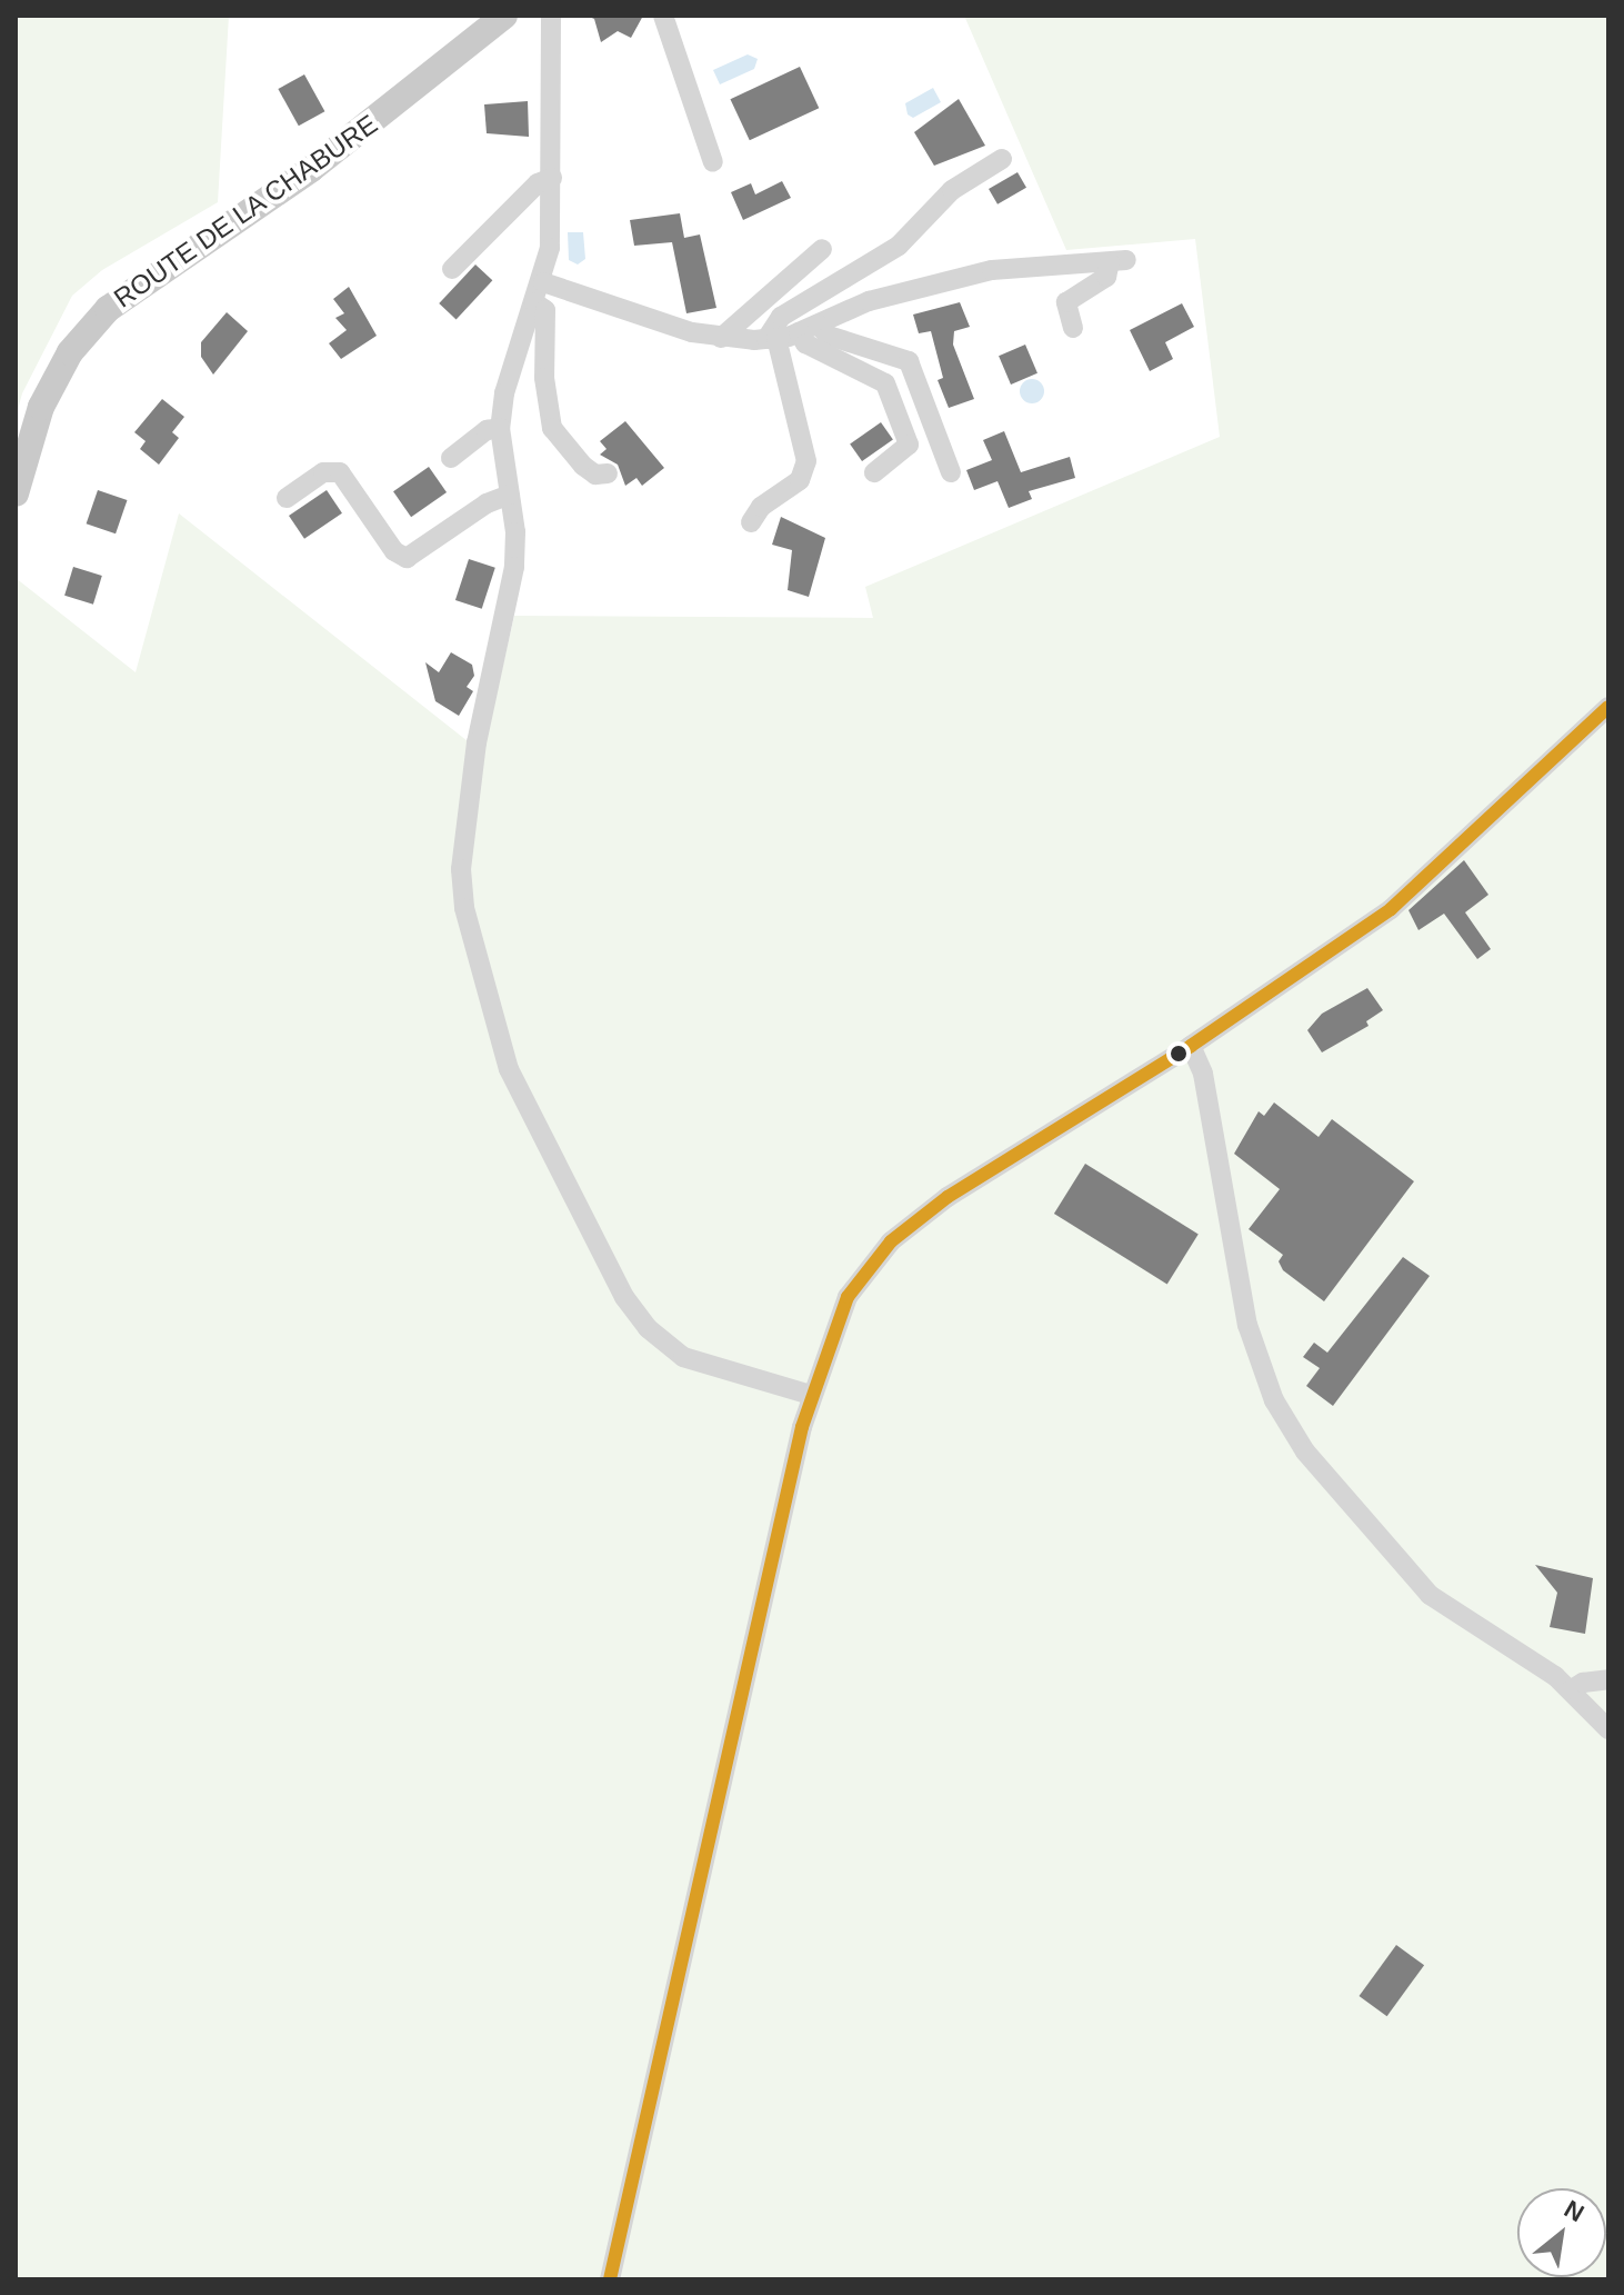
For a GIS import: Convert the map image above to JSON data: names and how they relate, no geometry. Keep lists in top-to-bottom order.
{
  "streets": {
    "main road": ["ROUTE DE LA CHABURE"]
  },
  "north": "top right"
}
